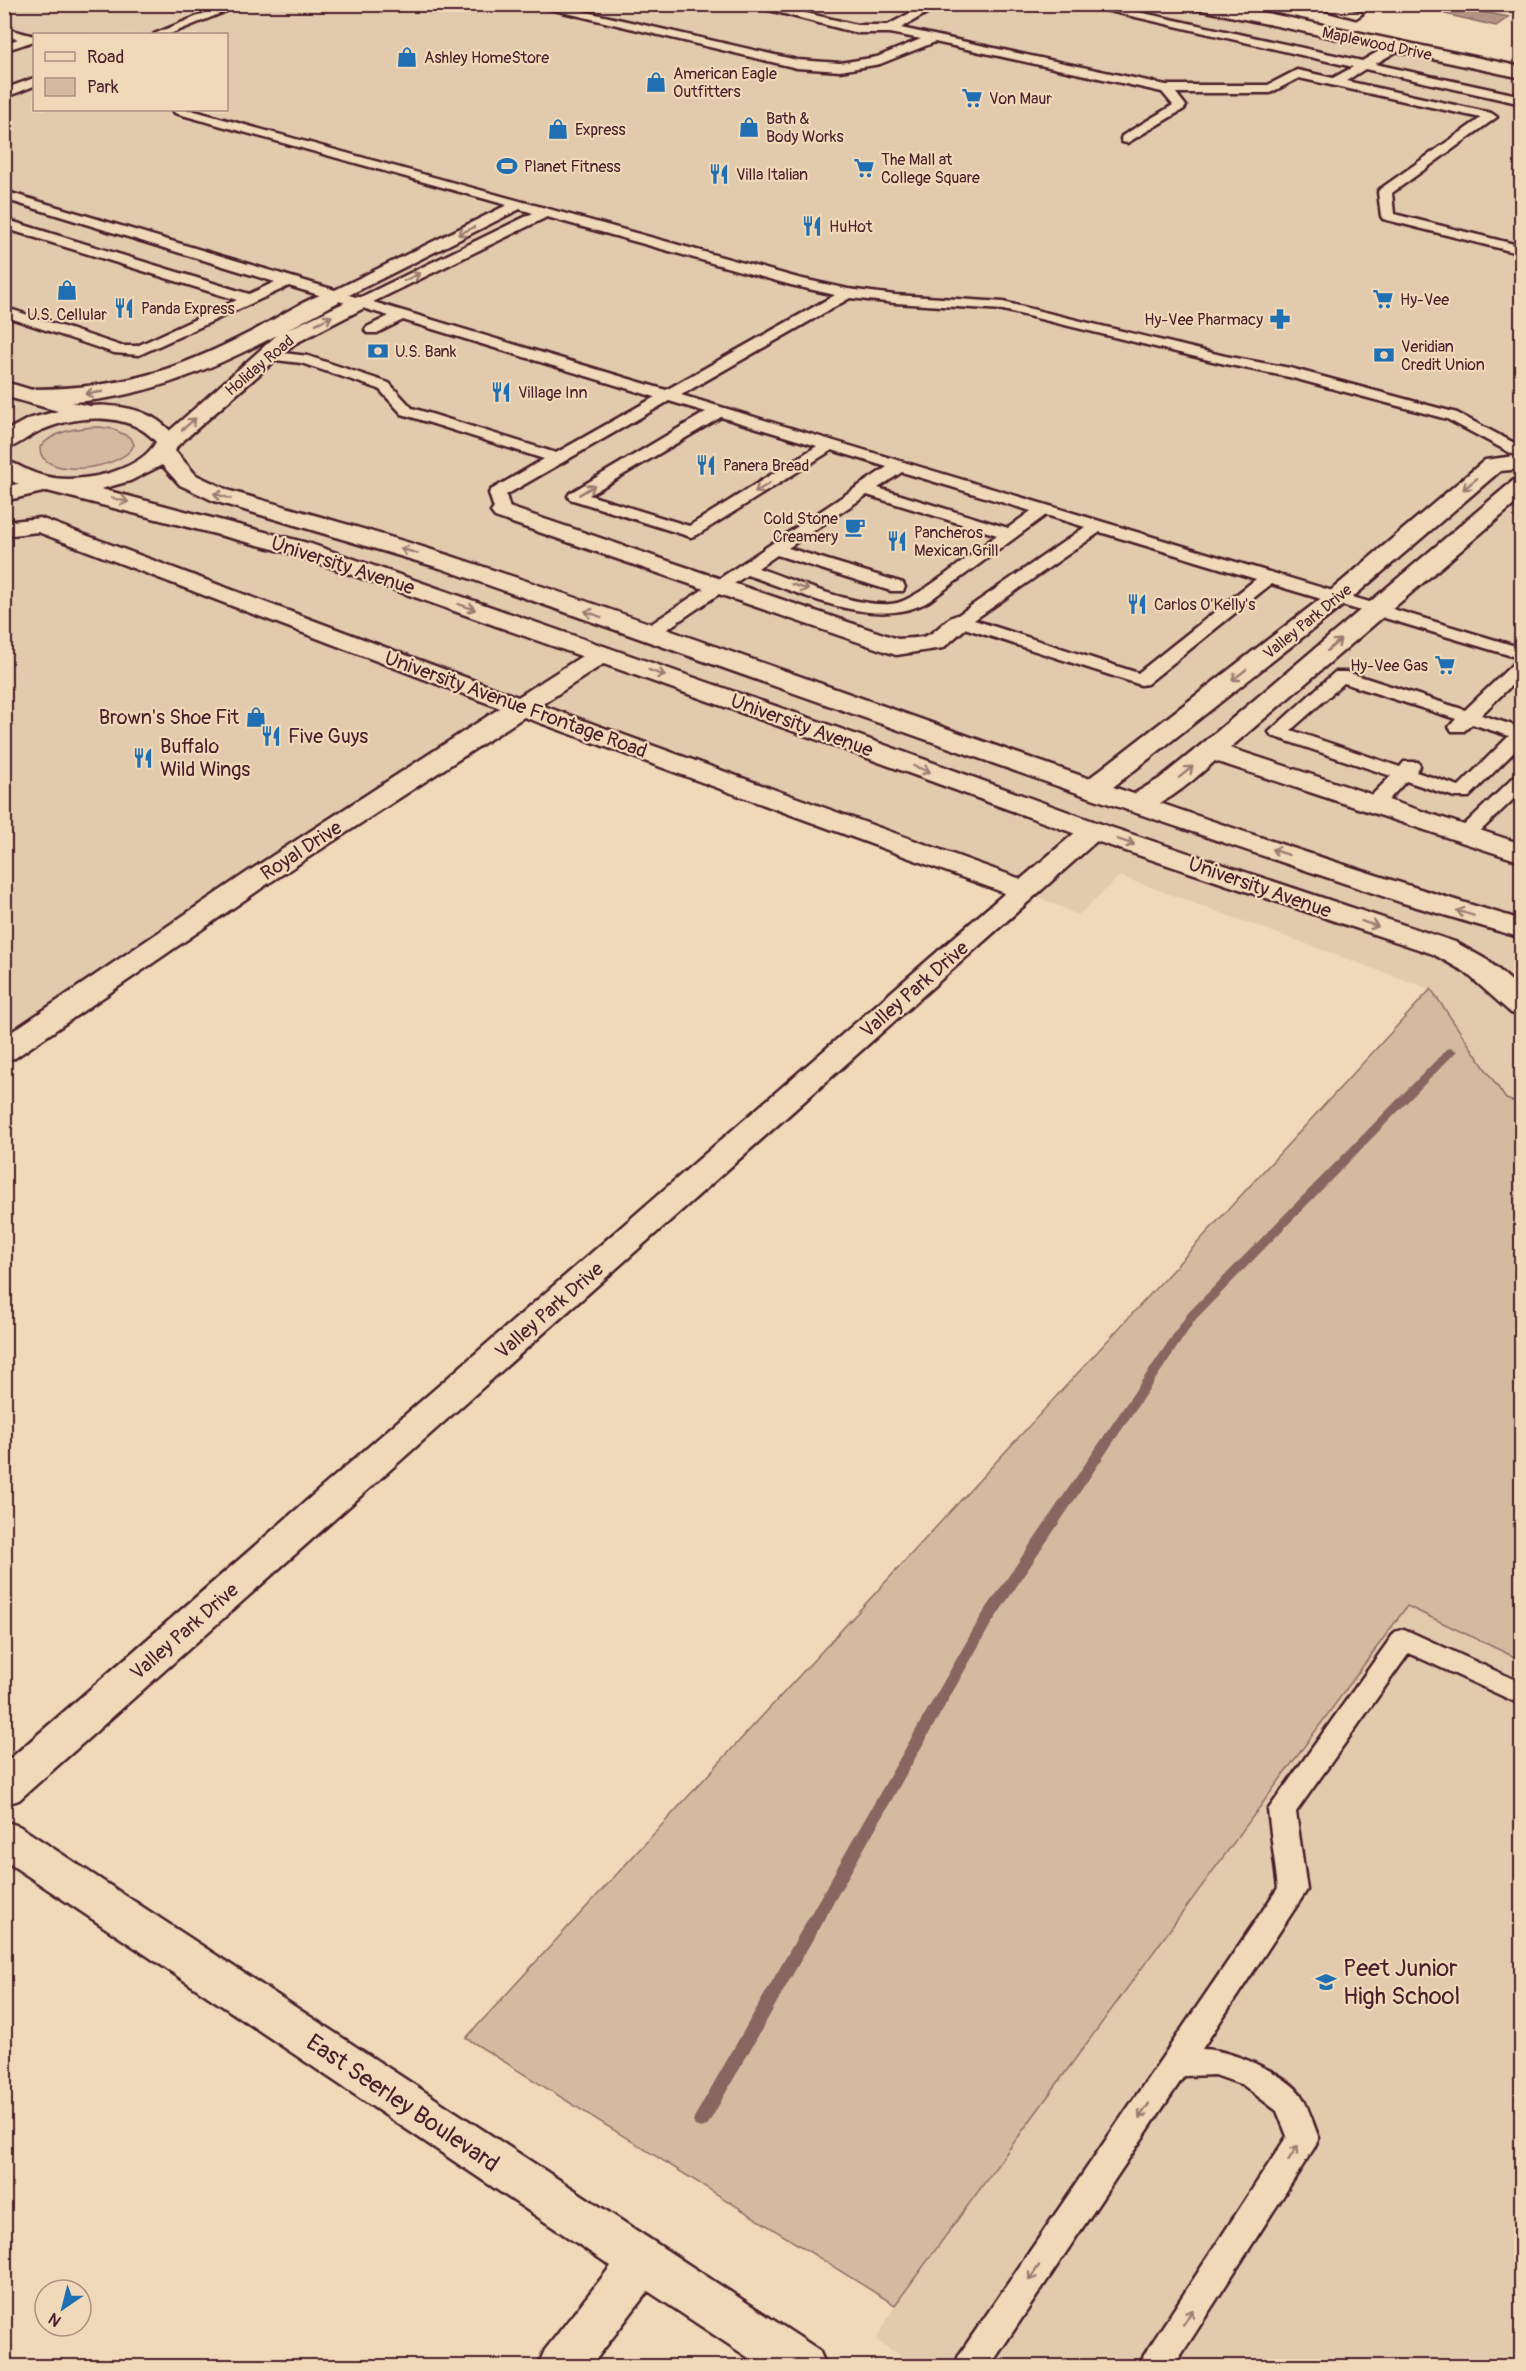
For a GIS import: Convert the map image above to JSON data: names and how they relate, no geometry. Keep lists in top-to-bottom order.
{
  "streets": {
    "street": [
      "Maplewood Drive",
      "Holiday Road",
      "University Avenue",
      "Valley Park Drive",
      "University Avenue Frontage Road",
      "Royal Drive",
      "East Seerley Boulevard"
    ]
  },
  "crossings": [
    ["Holiday Road", "University Avenue"],
    ["University Avenue", "Valley Park Drive"],
    ["University Avenue", "Royal Drive"],
    ["Valley Park Drive", "University Avenue Frontage Road"],
    ["University Avenue Frontage Road", "Royal Drive"]
  ],
  "places": {
    "shop": [
      "Ashley HomeStore",
      "American Eagle Outfitters",
      "Bath & Body Works",
      "Express",
      "U.S. Cellular",
      "Brown's Shoe Fit"
    ],
    "supermarket": [
      "Von Maur",
      "The Mall at College Square",
      "Hy-Vee",
      "Hy-Vee Gas"
    ],
    "sports": ["Planet Fitness"],
    "restaurant": [
      "Villa Italian",
      "HuHot",
      "Panda Express",
      "Village Inn",
      "Panera Bread",
      "Pancheros Mexican Grill",
      "Carlos O'Kelly's",
      "Five Guys",
      "Buffalo Wild Wings"
    ],
    "pharmacy": ["Hy-Vee Pharmacy"],
    "bank": ["U.S. Bank", "Veridian Credit Union"],
    "cafe": ["Cold Stone Creamery"],
    "school or university": ["Peet Junior High School"]
  },
  "legend": ["Road", "Park"],
  "north": "bottom left"
}
